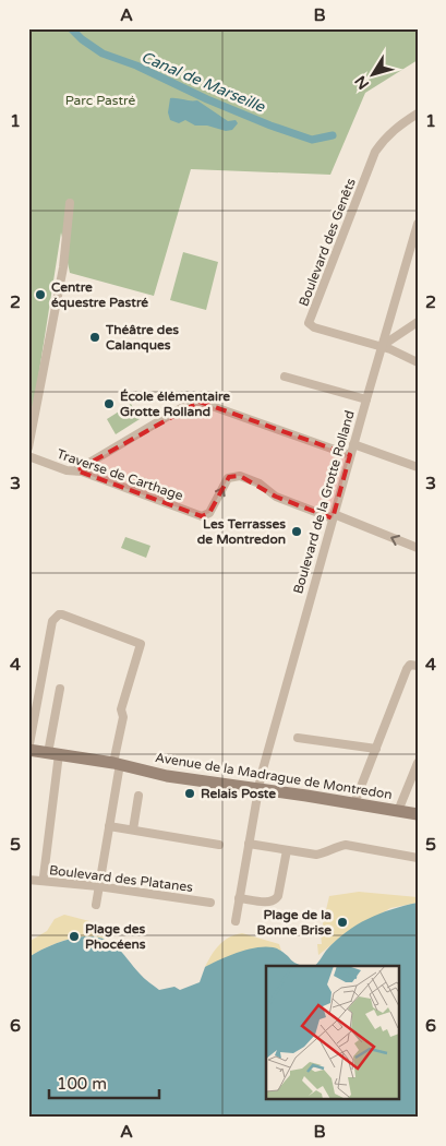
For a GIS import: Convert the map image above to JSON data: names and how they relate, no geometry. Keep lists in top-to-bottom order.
{
  "streets": {
    "street": [
      "Boulevard des Genêts",
      "Traverse de Carthage",
      "Boulevard de la Grotte Rolland",
      "Avenue de la Madrague de Montredon",
      "Boulevard des Platanes"
    ]
  },
  "crossings": [
    ["Boulevard des Genêts", "Boulevard de la Grotte Rolland"],
    ["Traverse de Carthage", "Boulevard de la Grotte Rolland"],
    ["Boulevard de la Grotte Rolland", "Avenue de la Madrague de Montredon"]
  ],
  "water": ["Canal de Marseille"],
  "parks": ["Parc Pastré"],
  "places": [
    "Centre équestre Pastré",
    "Théâtre des Calanques",
    "École élémentaire Grotte Rolland",
    "Les Terrasses de Montredon",
    "Relais Poste",
    "Plage de la Bonne Brise",
    "Plage des Phocéens"
  ],
  "scale_bar": "100 m",
  "north": "bottom left",
  "grid": {
    "columns": ["A", "B"],
    "rows": [
      "1",
      "2",
      "3",
      "4",
      "5",
      "6"
    ]
  }
}
